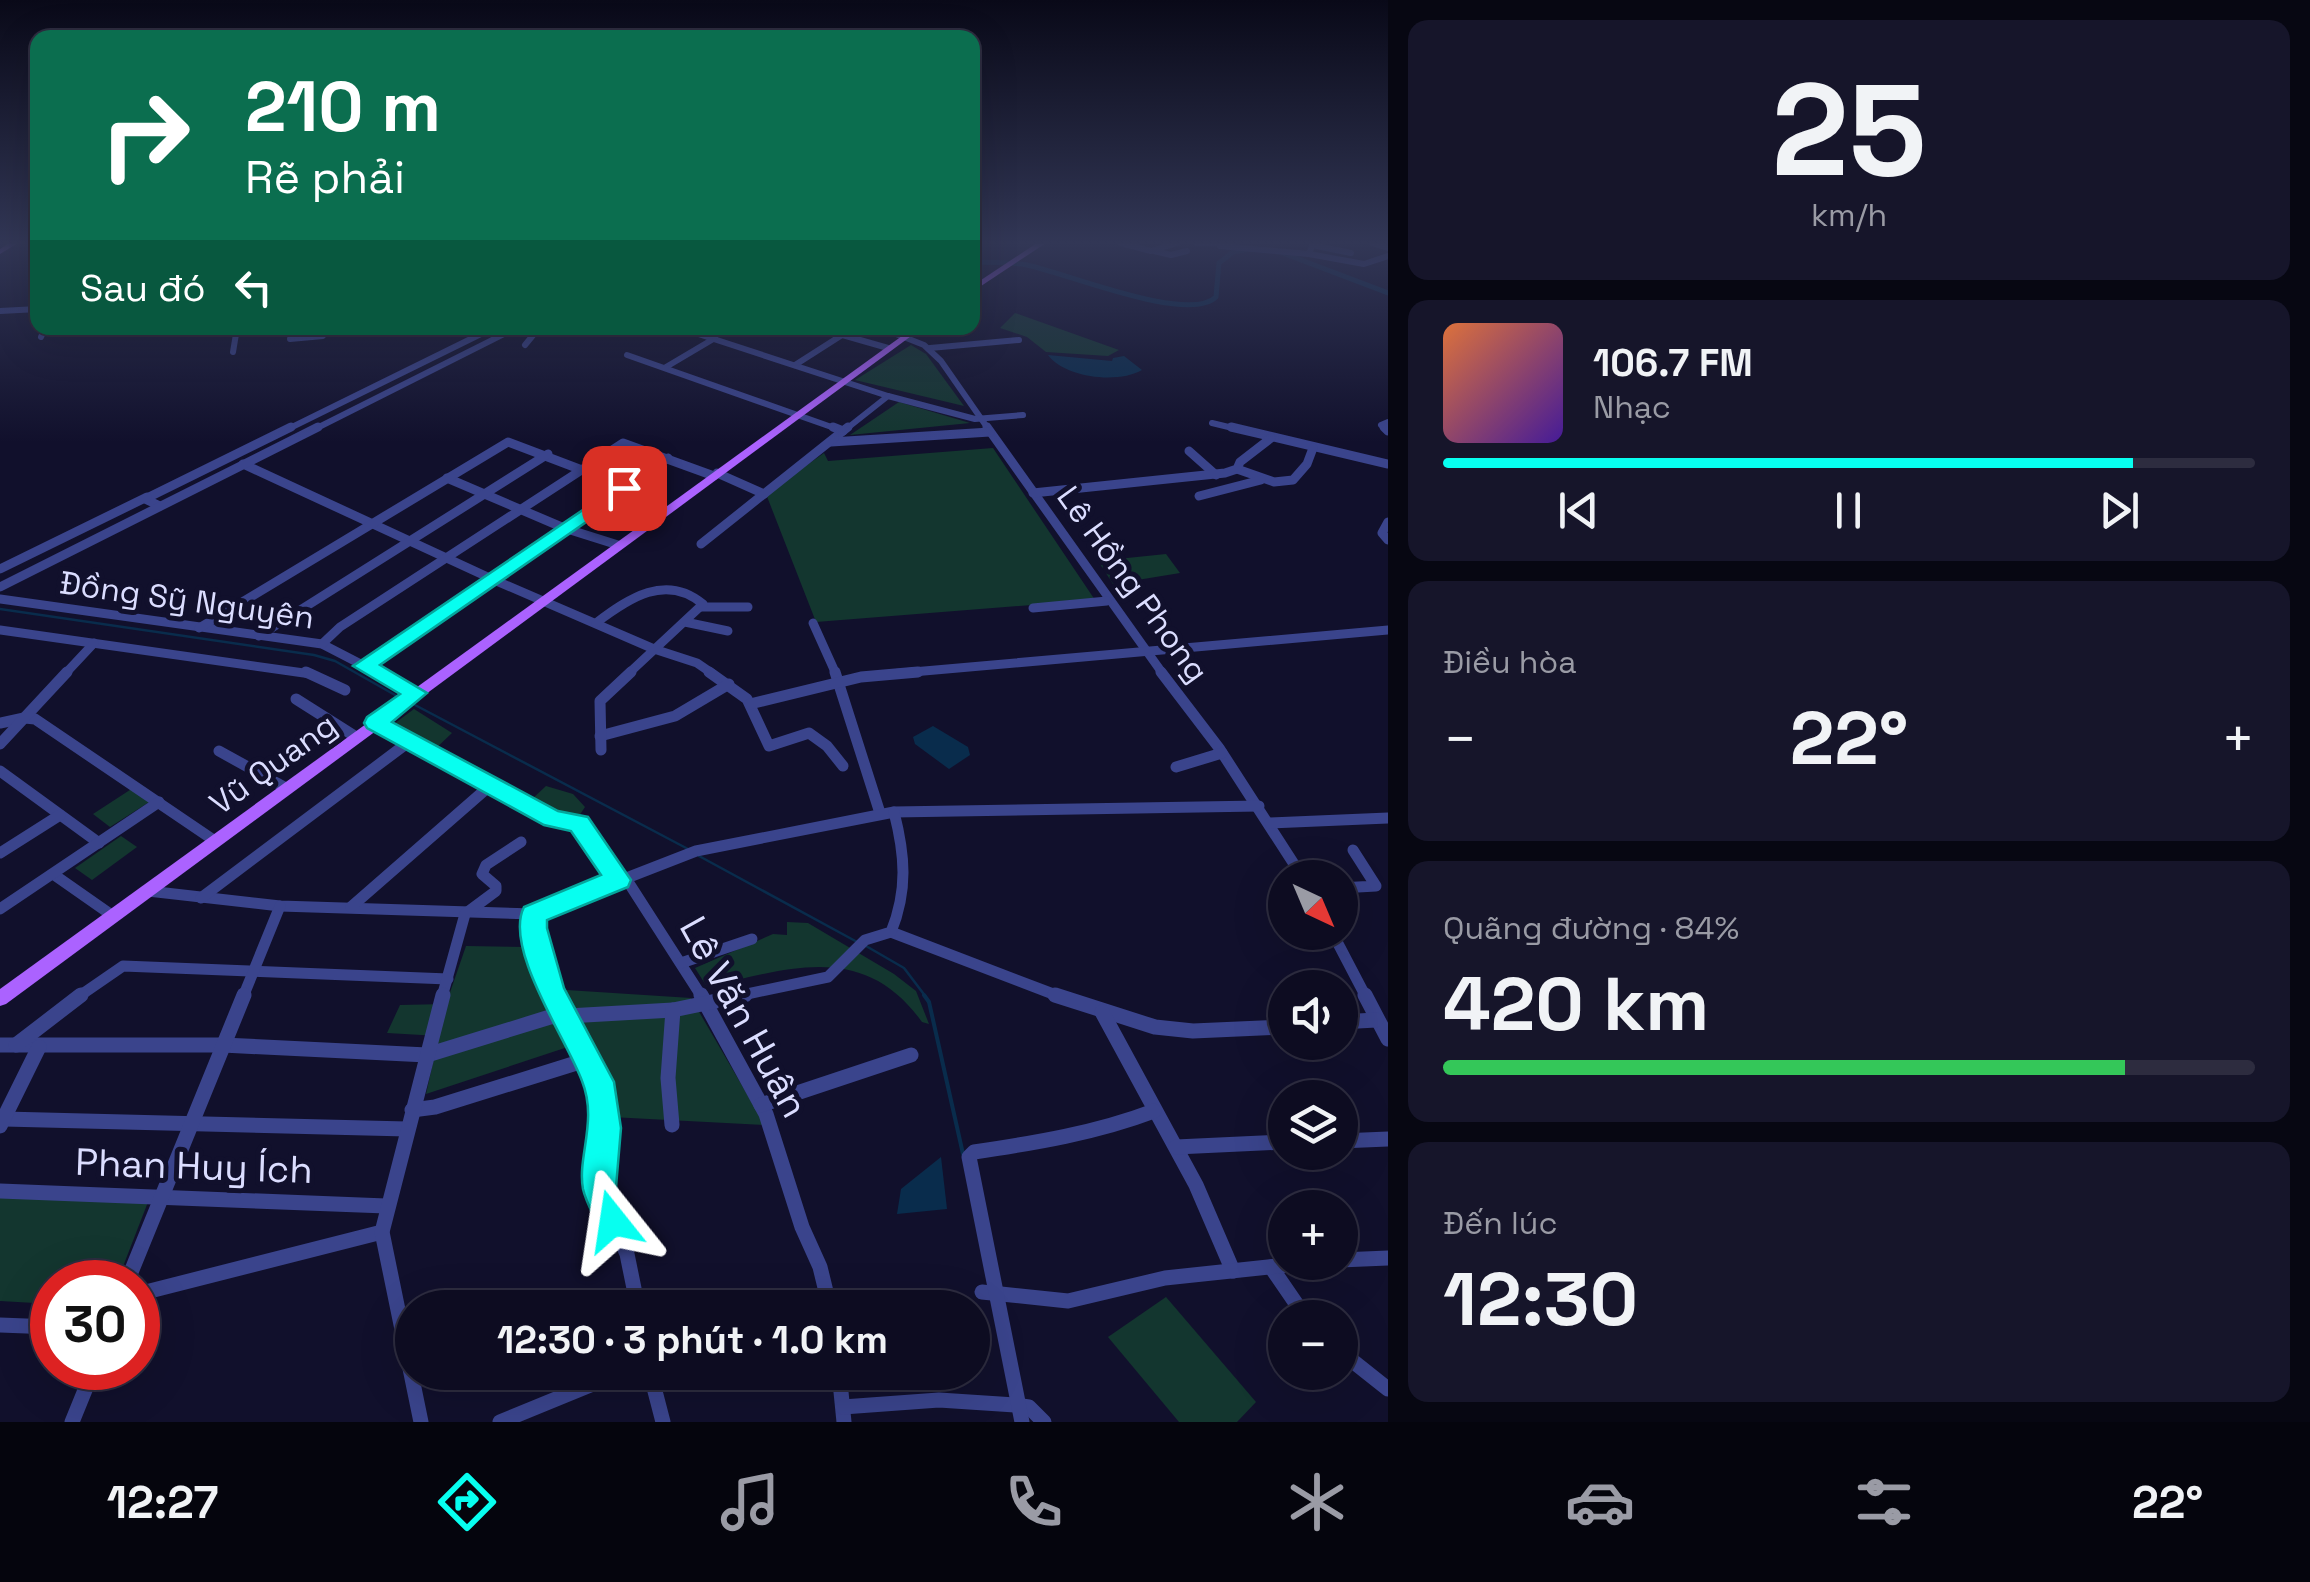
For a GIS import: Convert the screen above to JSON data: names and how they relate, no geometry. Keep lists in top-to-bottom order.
{
  "streets": {
    "main road": ["Vũ Quang"],
    "street": [
      "Lê Hồng Phong",
      "Đồng Sỹ Nguyên",
      "Lê Văn Huân",
      "Phan Huy Ích"
    ]
  },
  "crossings": [
    ["Đồng Sỹ Nguyên", "Vũ Quang"],
    ["Vũ Quang", "Lê Văn Huân"]
  ],
  "north": "bottom right",
  "page": {
    "tile": [
      ["25", "km/h"],
      "Điều hòa",
      ["Quãng đường · 84%", "420 km"],
      ["Đến lúc", "12:30"]
    ],
    "turn": ["210 m", "Rẽ phải"],
    "then": "Sau đó",
    "song": ["106.7 FM", "Nhạc"],
    "heat": ["−", "22°", "+"],
    "map_buttons": ["+", "−"],
    "limit": "30",
    "trip": "12:30 · 3 phút · 1.0 km",
    "tabs": ["12:27", "22°"]
  }
}
